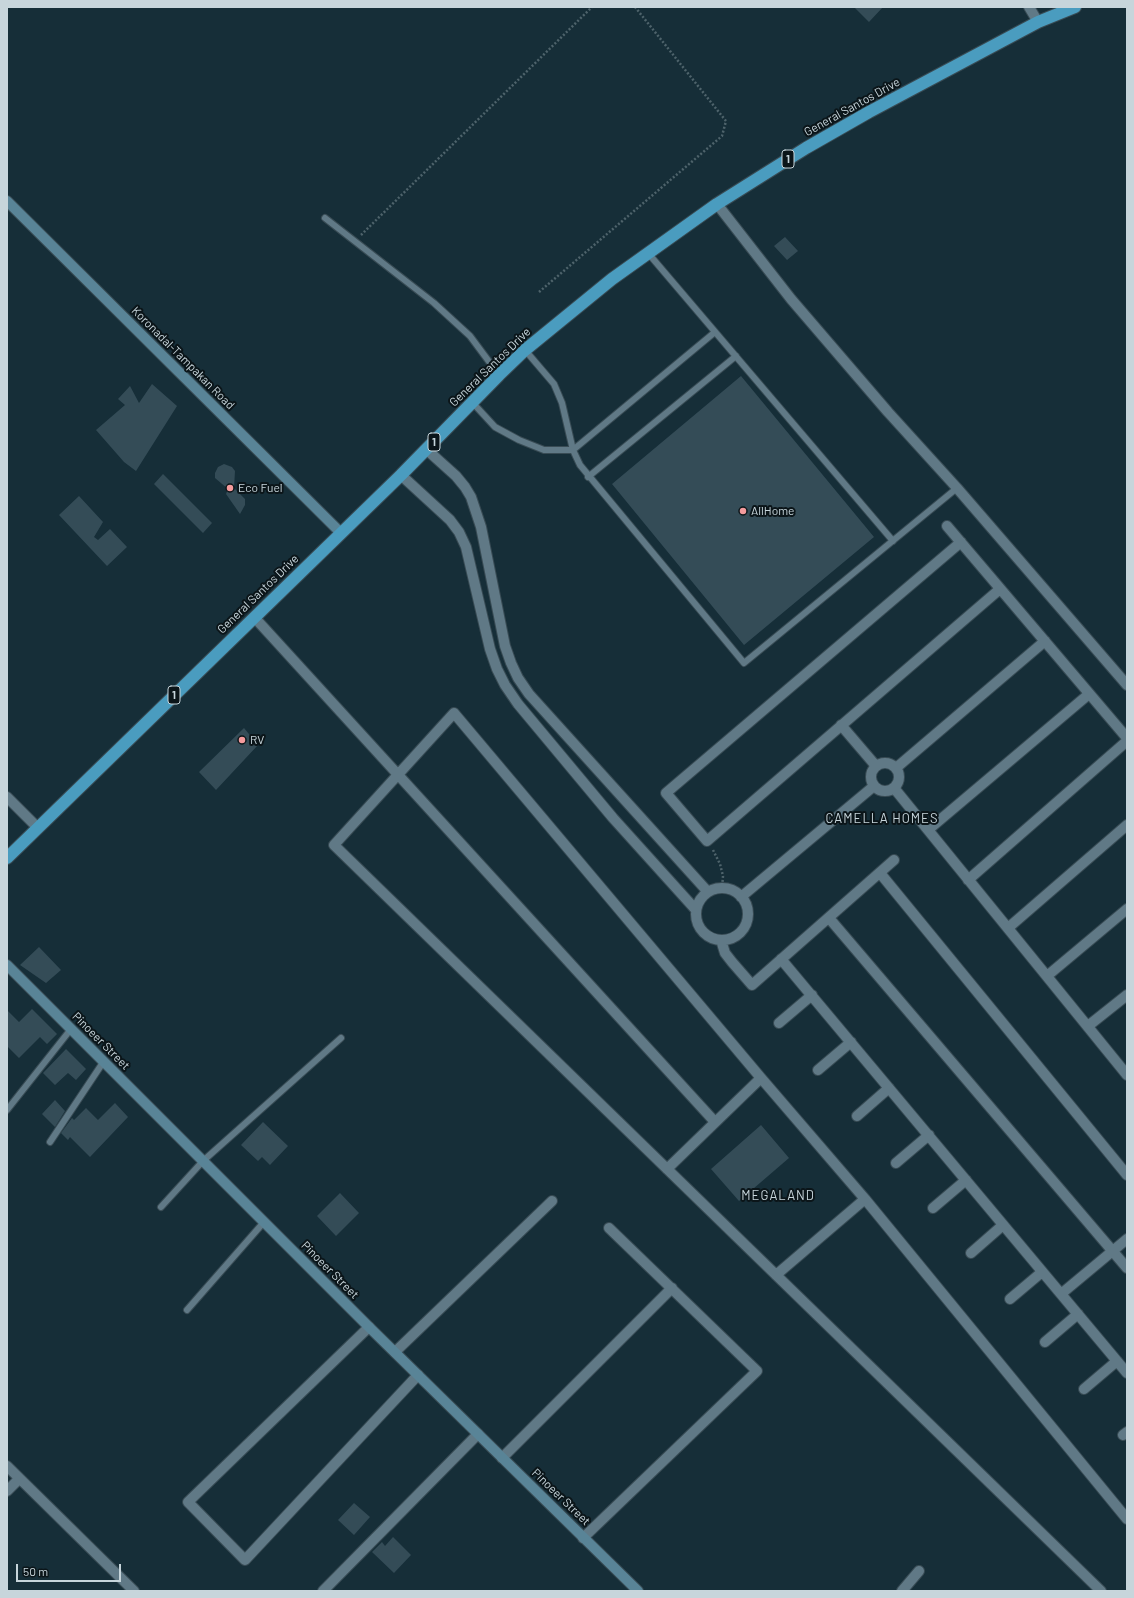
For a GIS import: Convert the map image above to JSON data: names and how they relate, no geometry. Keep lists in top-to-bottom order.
{
  "streets": {
    "highway": ["General Santos Drive", "1"],
    "main road": ["Koronadal-Tampakan Road", "Pinoeer Street"]
  },
  "crossings": [
    ["General Santos Drive", "Koronadal-Tampakan Road"]
  ],
  "districts": ["CAMELLA HOMES", "MEGALAND"],
  "places": ["Eco Fuel", "AllHome", "RV"],
  "scale_bar": "50 m"
}
